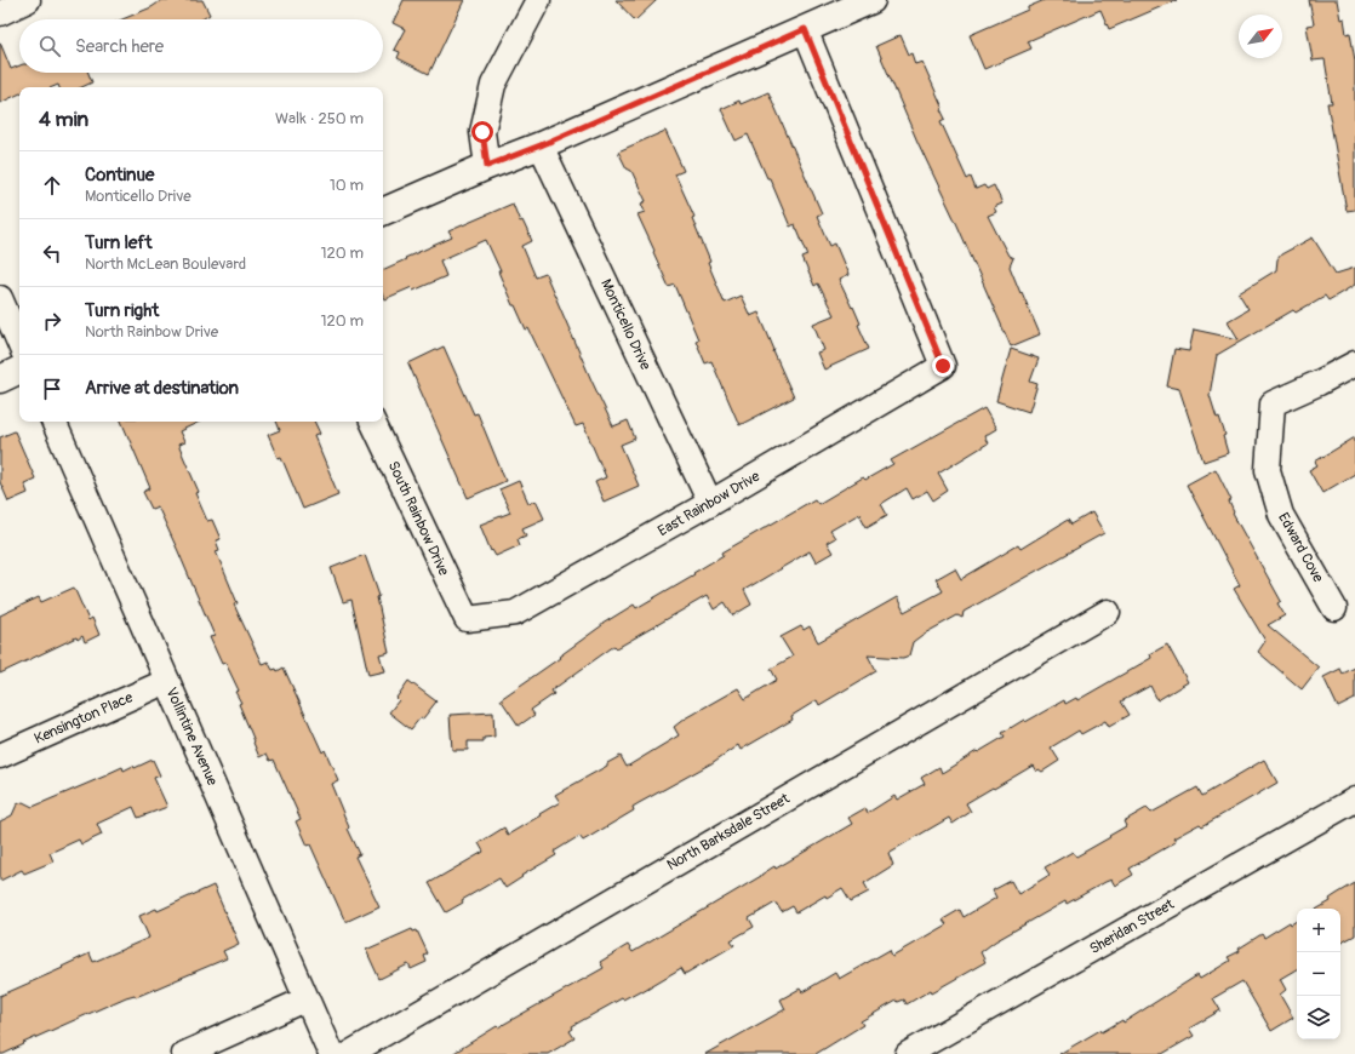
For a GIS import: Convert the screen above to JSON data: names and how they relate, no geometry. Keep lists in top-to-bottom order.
{
  "streets": {
    "street": [
      "Monticello Drive",
      "East Rainbow Drive",
      "South Rainbow Drive",
      "Edward Cove",
      "Kensington Place",
      "Vollintine Avenue",
      "North Barksdale Street",
      "Sheridan Street"
    ]
  },
  "crossings": [
    ["Monticello Drive", "East Rainbow Drive"],
    ["East Rainbow Drive", "South Rainbow Drive"],
    ["Kensington Place", "Vollintine Avenue"]
  ],
  "north": "top right",
  "page": {
    "search": "Search here",
    "heading": ["4 min", "Walk · 250 m"],
    "list": [
      ["Continue", "Monticello Drive", "10 m"],
      ["Turn left", "North McLean Boulevard", "120 m"],
      ["Turn right", "North Rainbow Drive", "120 m"],
      "Arrive at destination"
    ],
    "map_buttons": ["+", "−"]
  }
}
